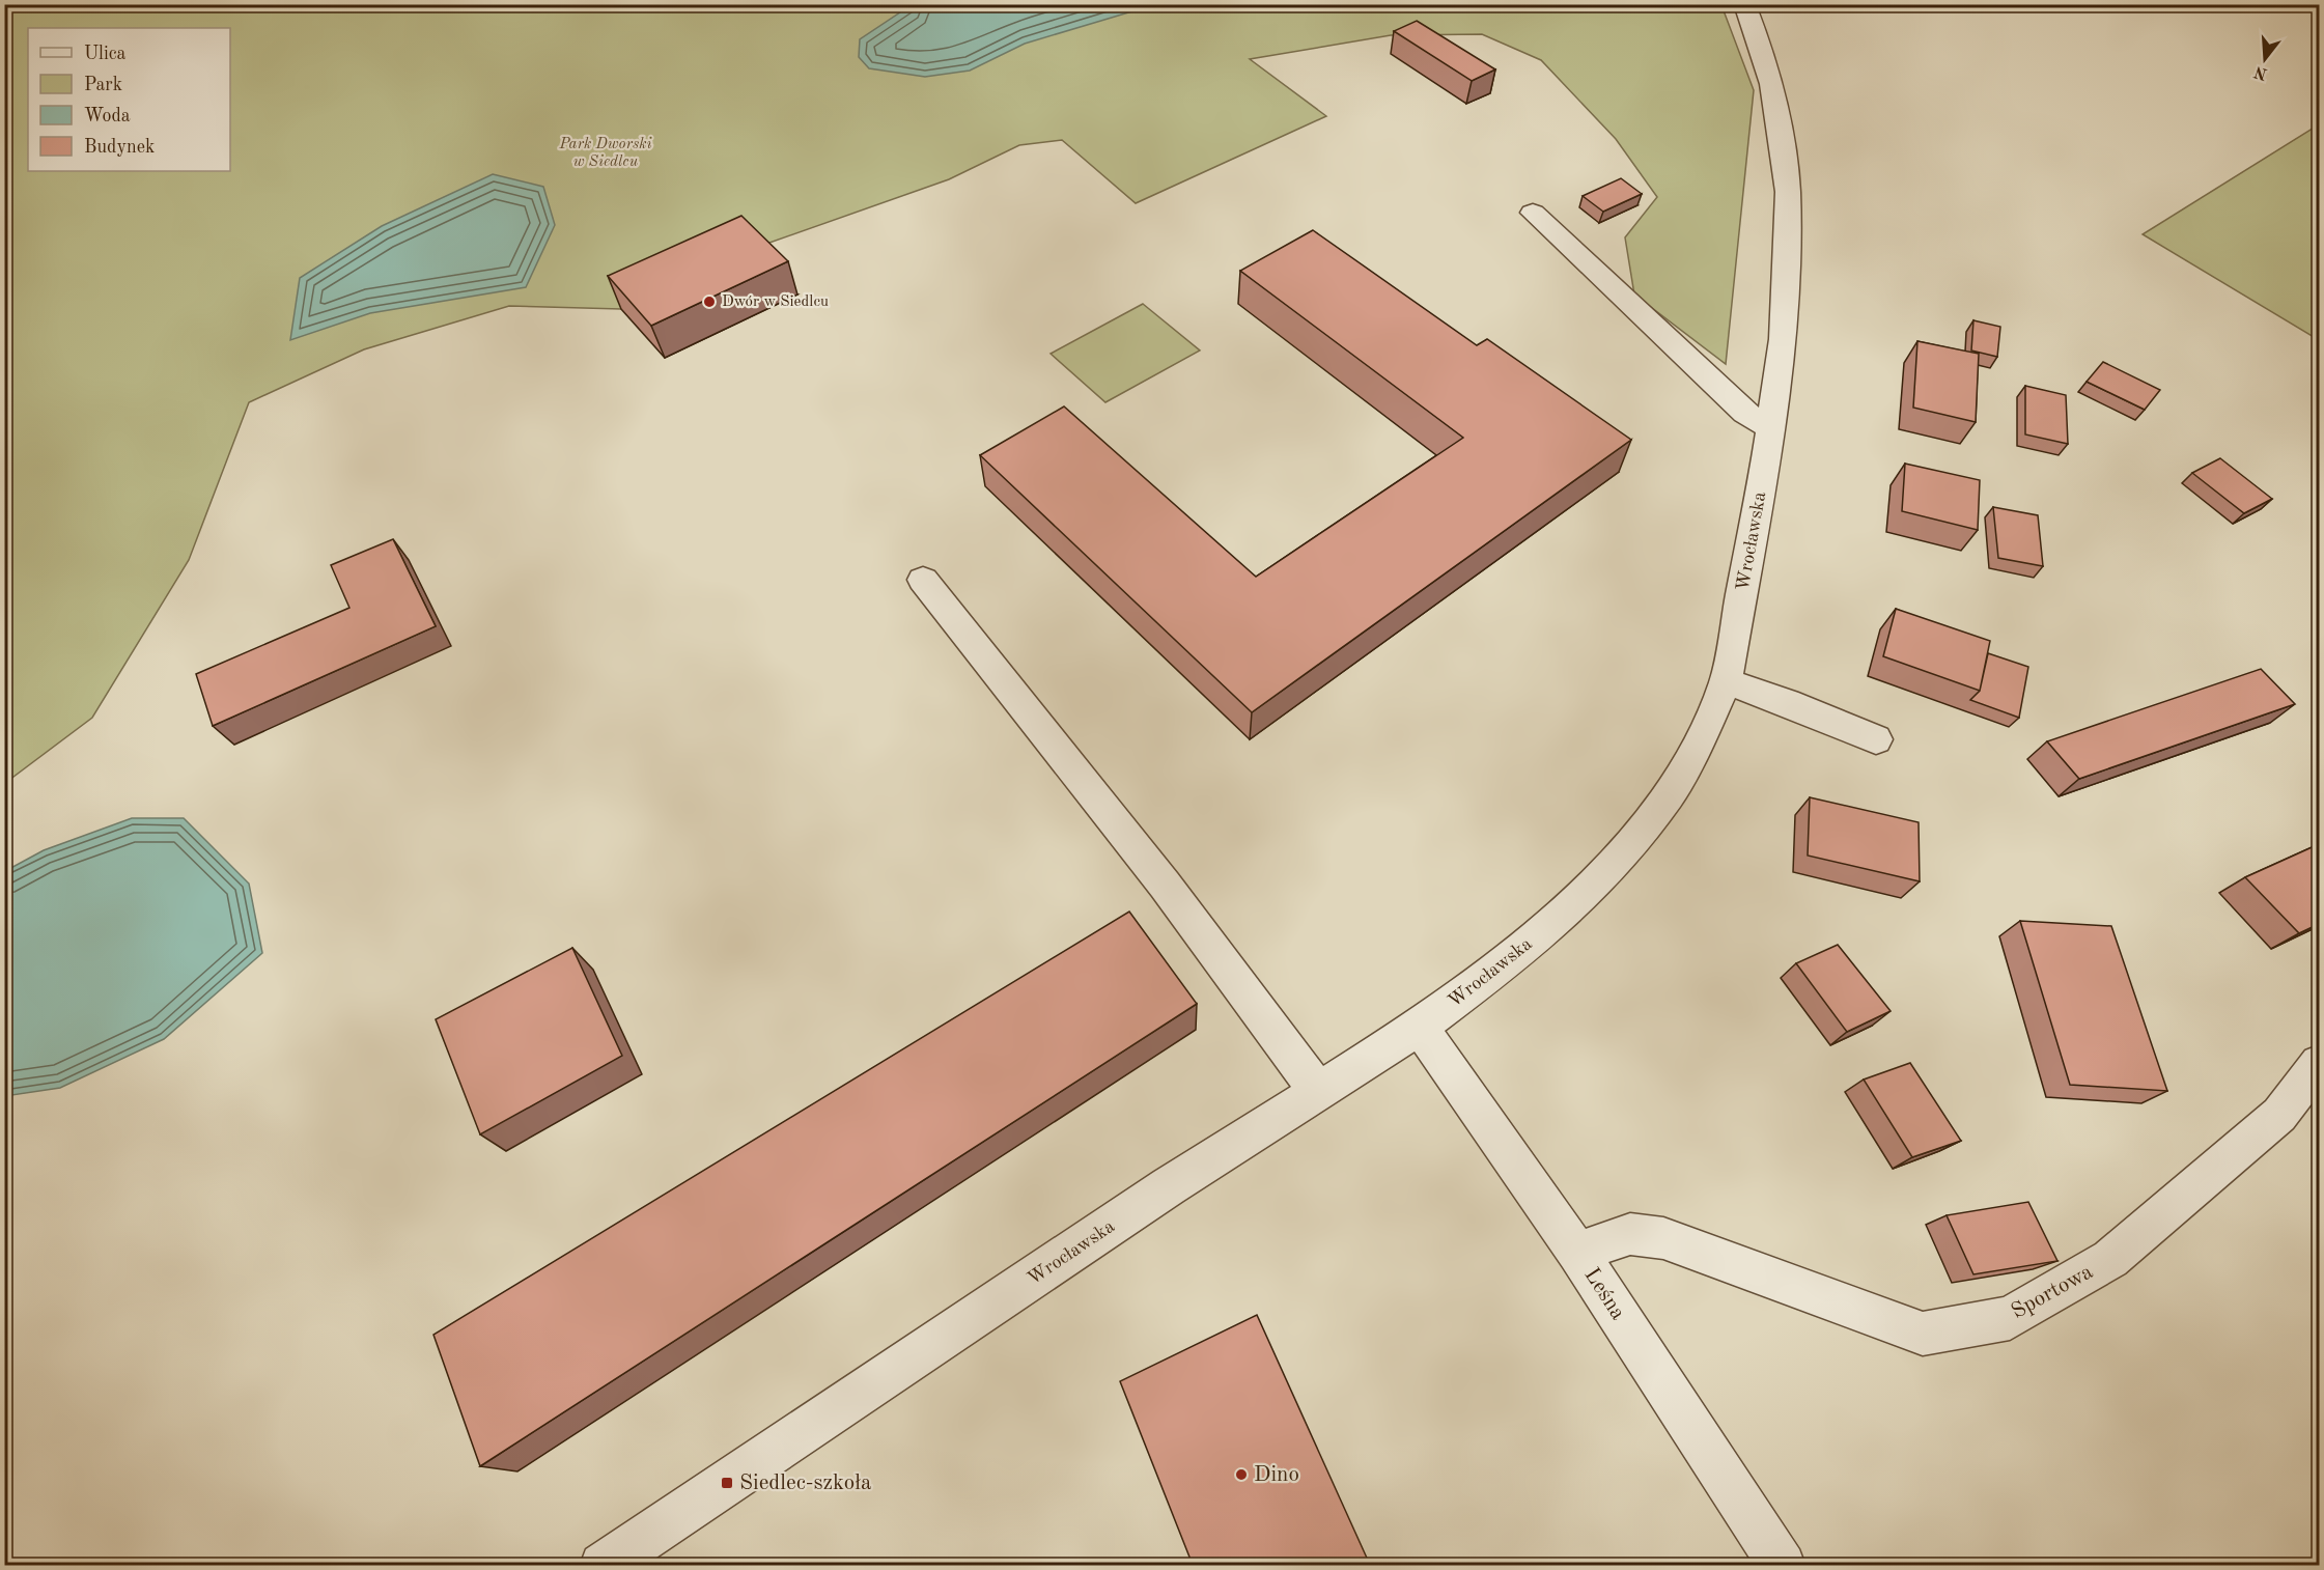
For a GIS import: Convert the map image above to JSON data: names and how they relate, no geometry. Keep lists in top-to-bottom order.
{
  "streets": {
    "street": ["Wrocławska", "Sportowa", "Leśna"]
  },
  "crossings": [
    ["Wrocławska", "Leśna"],
    ["Sportowa", "Leśna"]
  ],
  "parks": ["Park Dworski w Siedlcu"],
  "places": {
    "other": ["Dwór w Siedlcu", "Dino"],
    "transit": ["Siedlec-szkoła"]
  },
  "legend": [
    "Ulica",
    "Park",
    "Woda",
    "Budynek"
  ],
  "north": "bottom"
}
